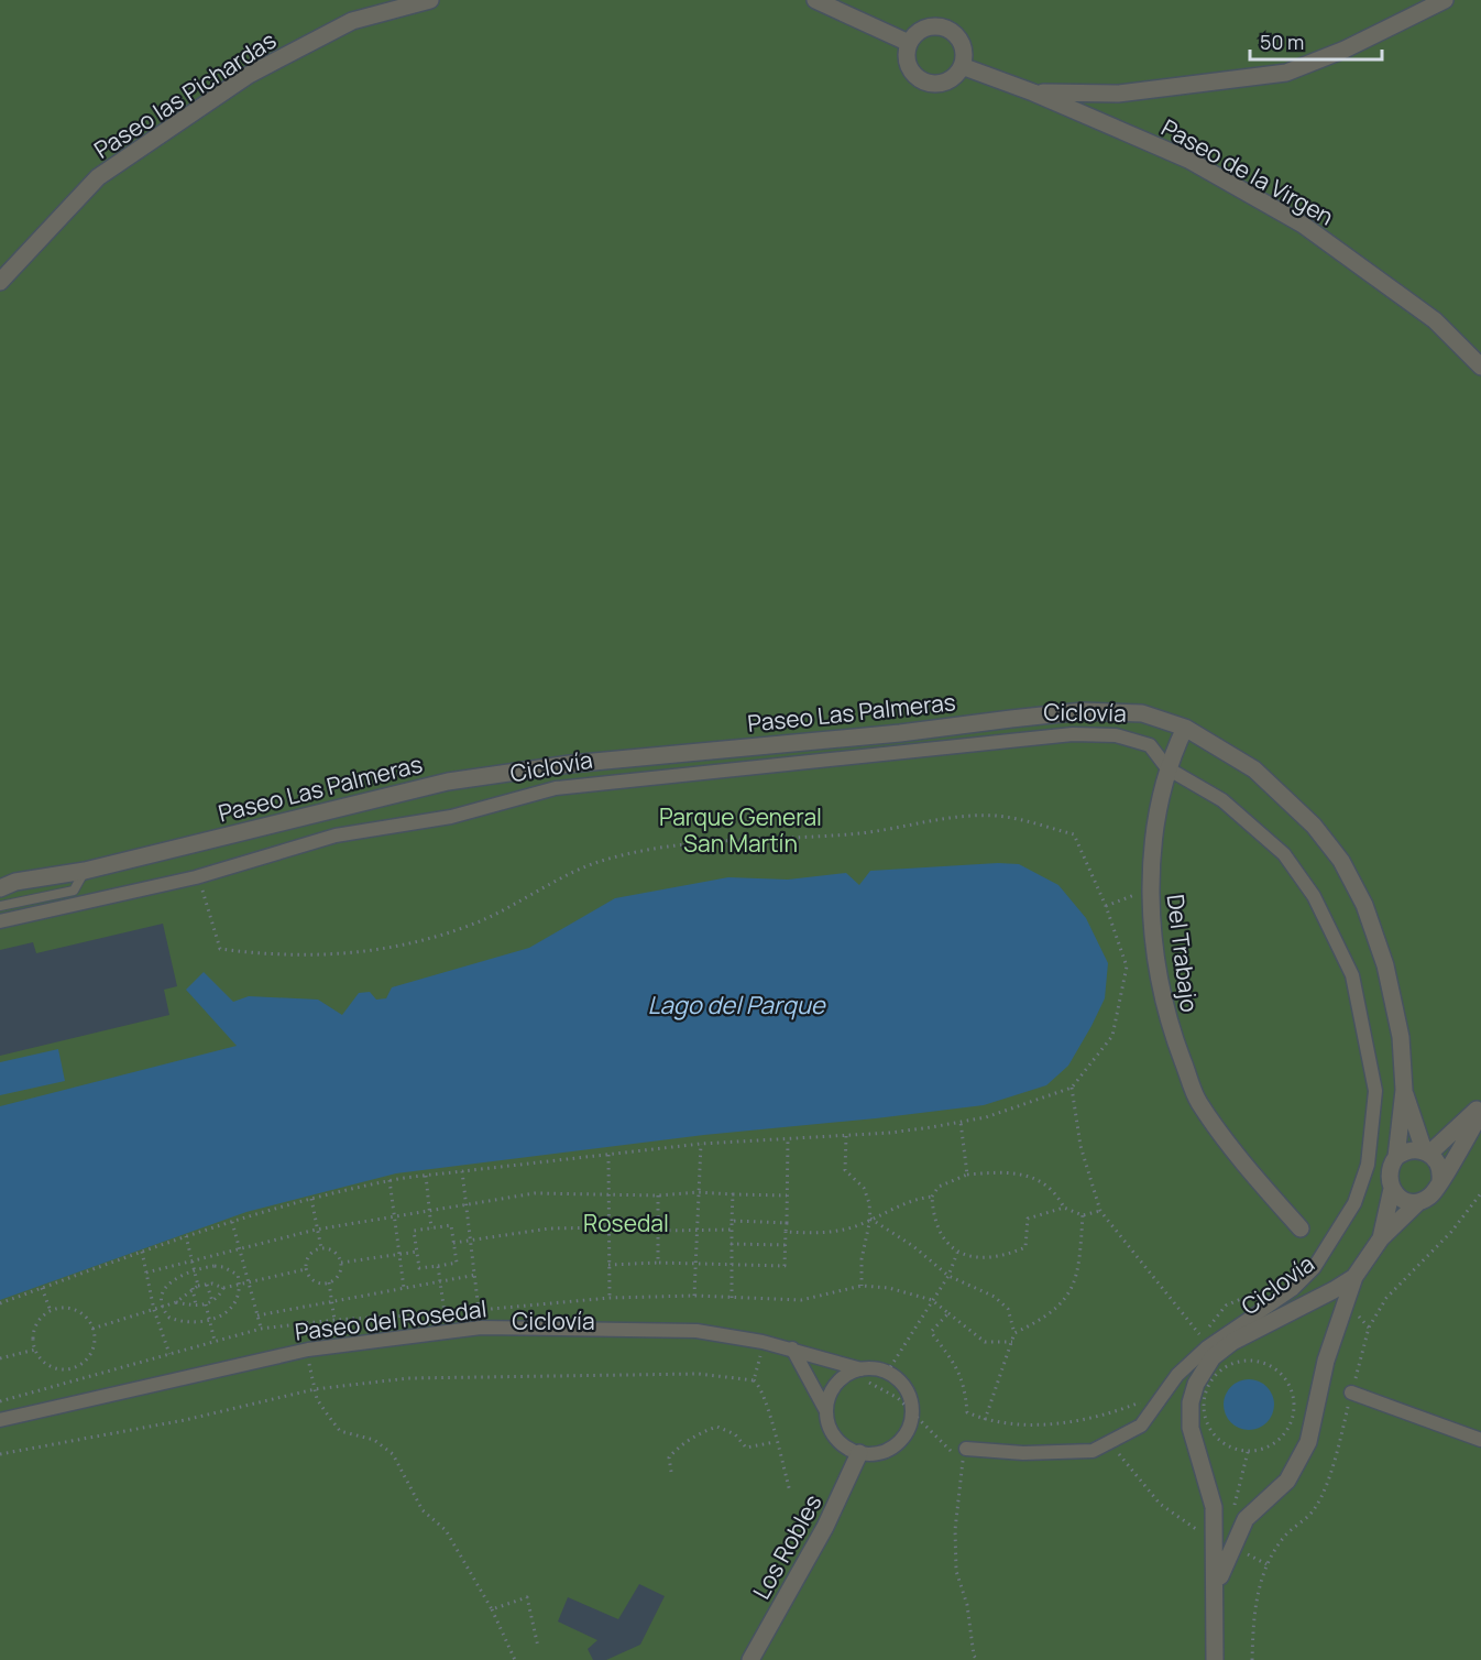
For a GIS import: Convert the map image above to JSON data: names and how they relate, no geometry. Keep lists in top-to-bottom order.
{
  "streets": {
    "street": [
      "Paseo las Pichardas",
      "Paseo de la Virgen",
      "Paseo Las Palmeras",
      "Del Trabajo",
      "Paseo del Rosedal",
      "Los Robles"
    ]
  },
  "crossings": [
    ["Paseo Las Palmeras", "Del Trabajo"]
  ],
  "water": ["Lago del Parque"],
  "parks": ["Parque General San Martín", "Rosedal"],
  "scale_bar": "50 m"
}
